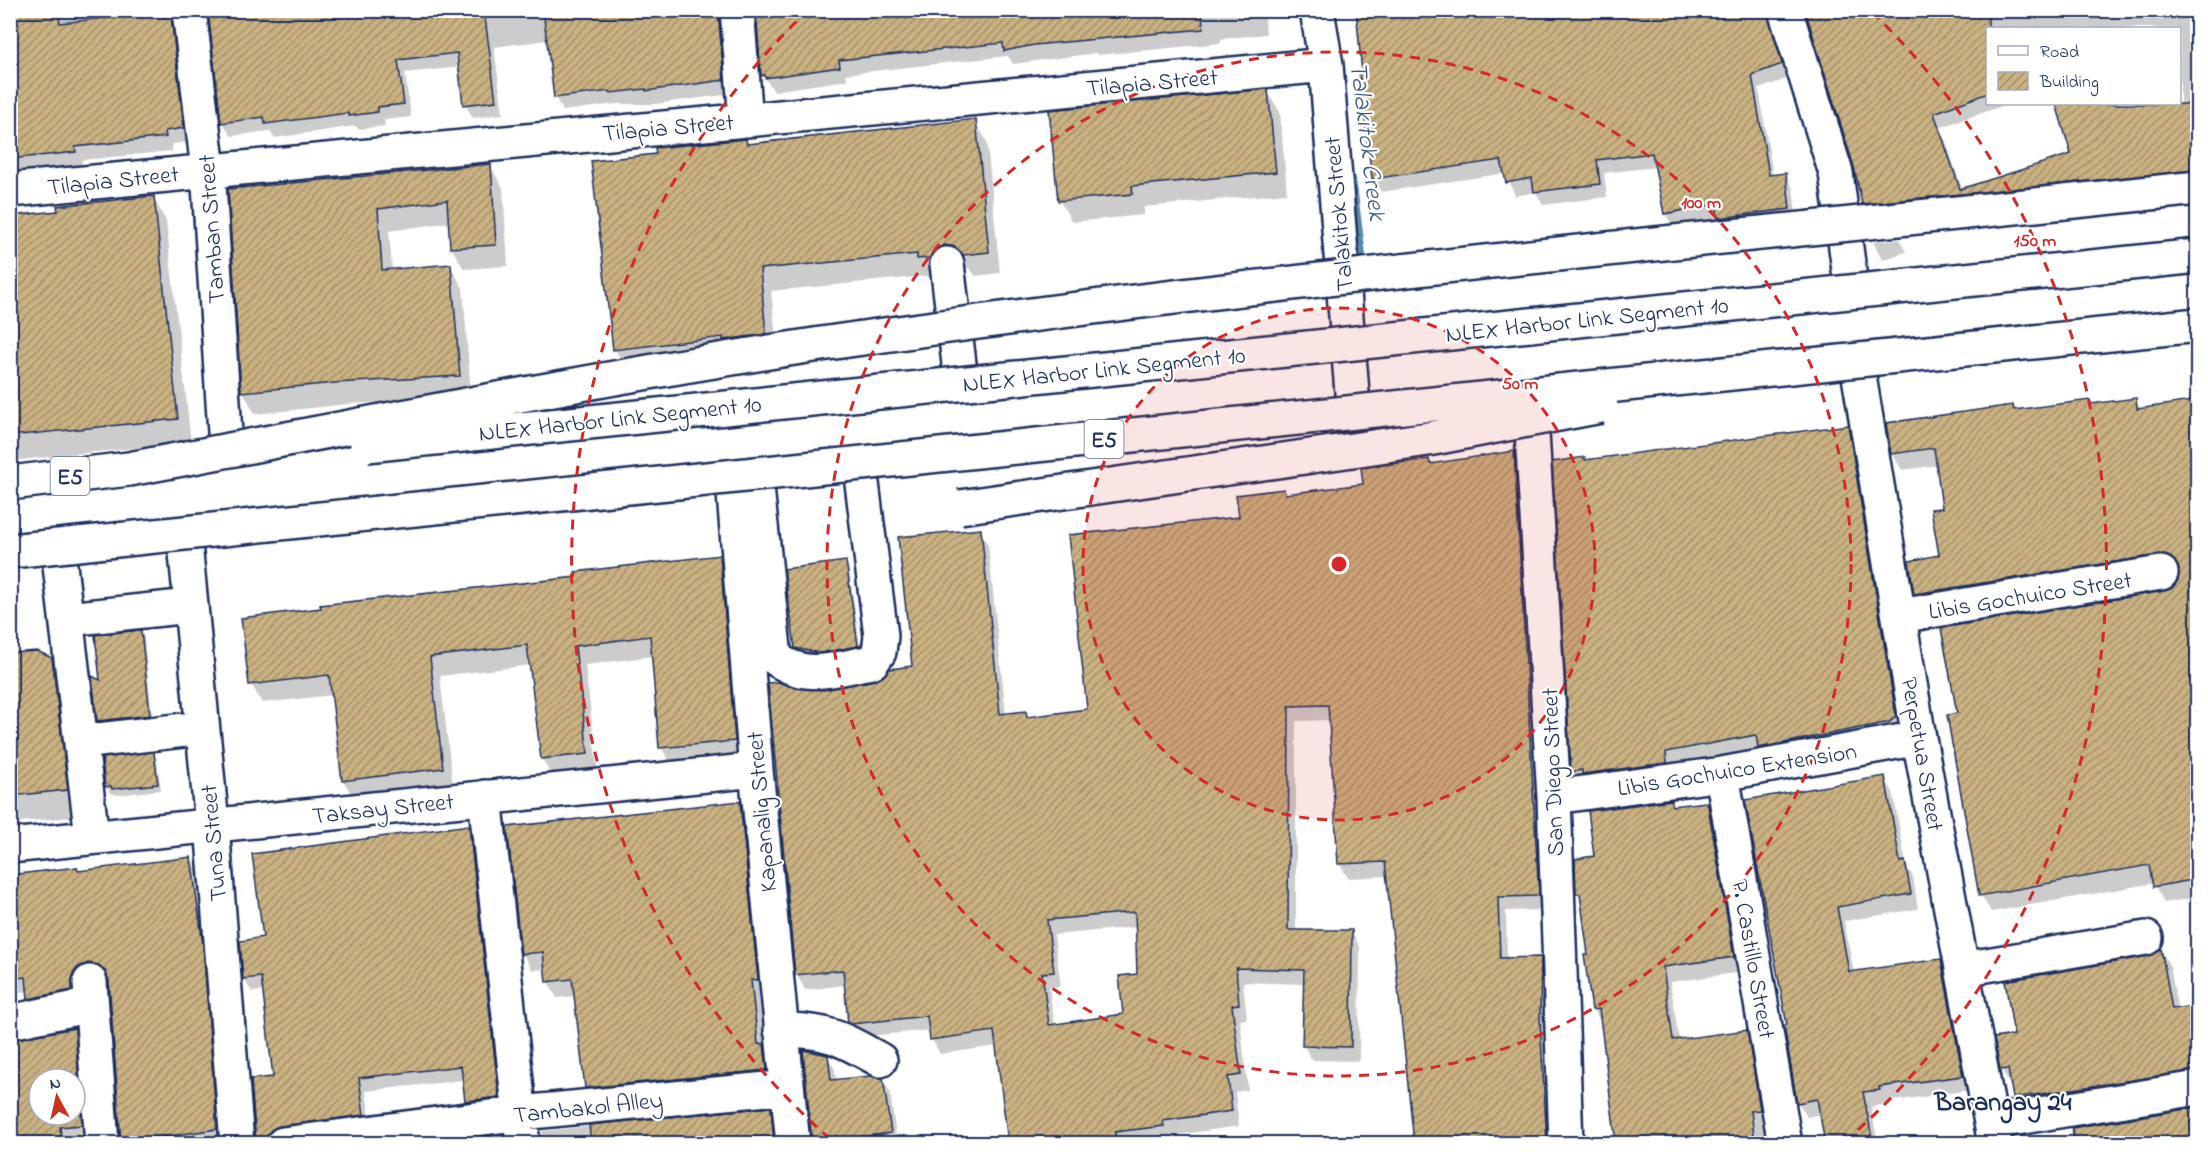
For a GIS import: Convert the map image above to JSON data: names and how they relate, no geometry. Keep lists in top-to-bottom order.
{
  "streets": {
    "main road": [
      "Tilapia Street",
      "Talakitok Street",
      "Tamban Street",
      "NLEX Harbor Link Segment 10",
      "E5",
      "Libis Gochuico Street",
      "Perpetua Street",
      "Libis Gochuico Extension",
      "San Diego Street",
      "Taksay Street",
      "Kapanalig Street",
      "Tuna Street",
      "P. Castillo Street",
      "Tambakol Alley"
    ]
  },
  "crossings": [
    ["Tilapia Street", "Talakitok Street"],
    ["Tilapia Street", "Tamban Street"],
    ["Libis Gochuico Street", "Perpetua Street"],
    ["Perpetua Street", "Libis Gochuico Extension"],
    ["Libis Gochuico Extension", "San Diego Street"],
    ["Libis Gochuico Extension", "P. Castillo Street"],
    ["Taksay Street", "Kapanalig Street"],
    ["Taksay Street", "Tuna Street"],
    ["Kapanalig Street", "Tambakol Alley"]
  ],
  "districts": ["Barangay 24"],
  "water": ["Talakitok Creek"],
  "legend": ["Road", "Building"],
  "north": "top",
  "rings": ["100 m", "150 m", "50 m"]
}
